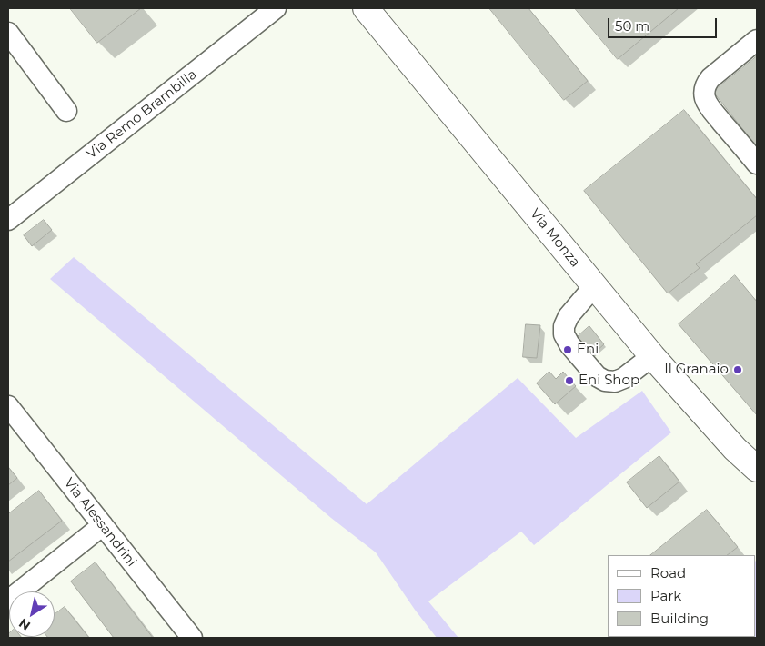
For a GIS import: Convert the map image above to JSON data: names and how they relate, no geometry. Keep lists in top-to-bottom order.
{
  "streets": {
    "main road": ["Via Monza"],
    "street": ["Via Remo Brambilla", "Via Alessandrini"]
  },
  "places": ["Eni", "Il Granaio", "Eni Shop"],
  "legend": ["Road", "Park", "Building"],
  "scale_bar": "50 m",
  "north": "bottom left"
}
